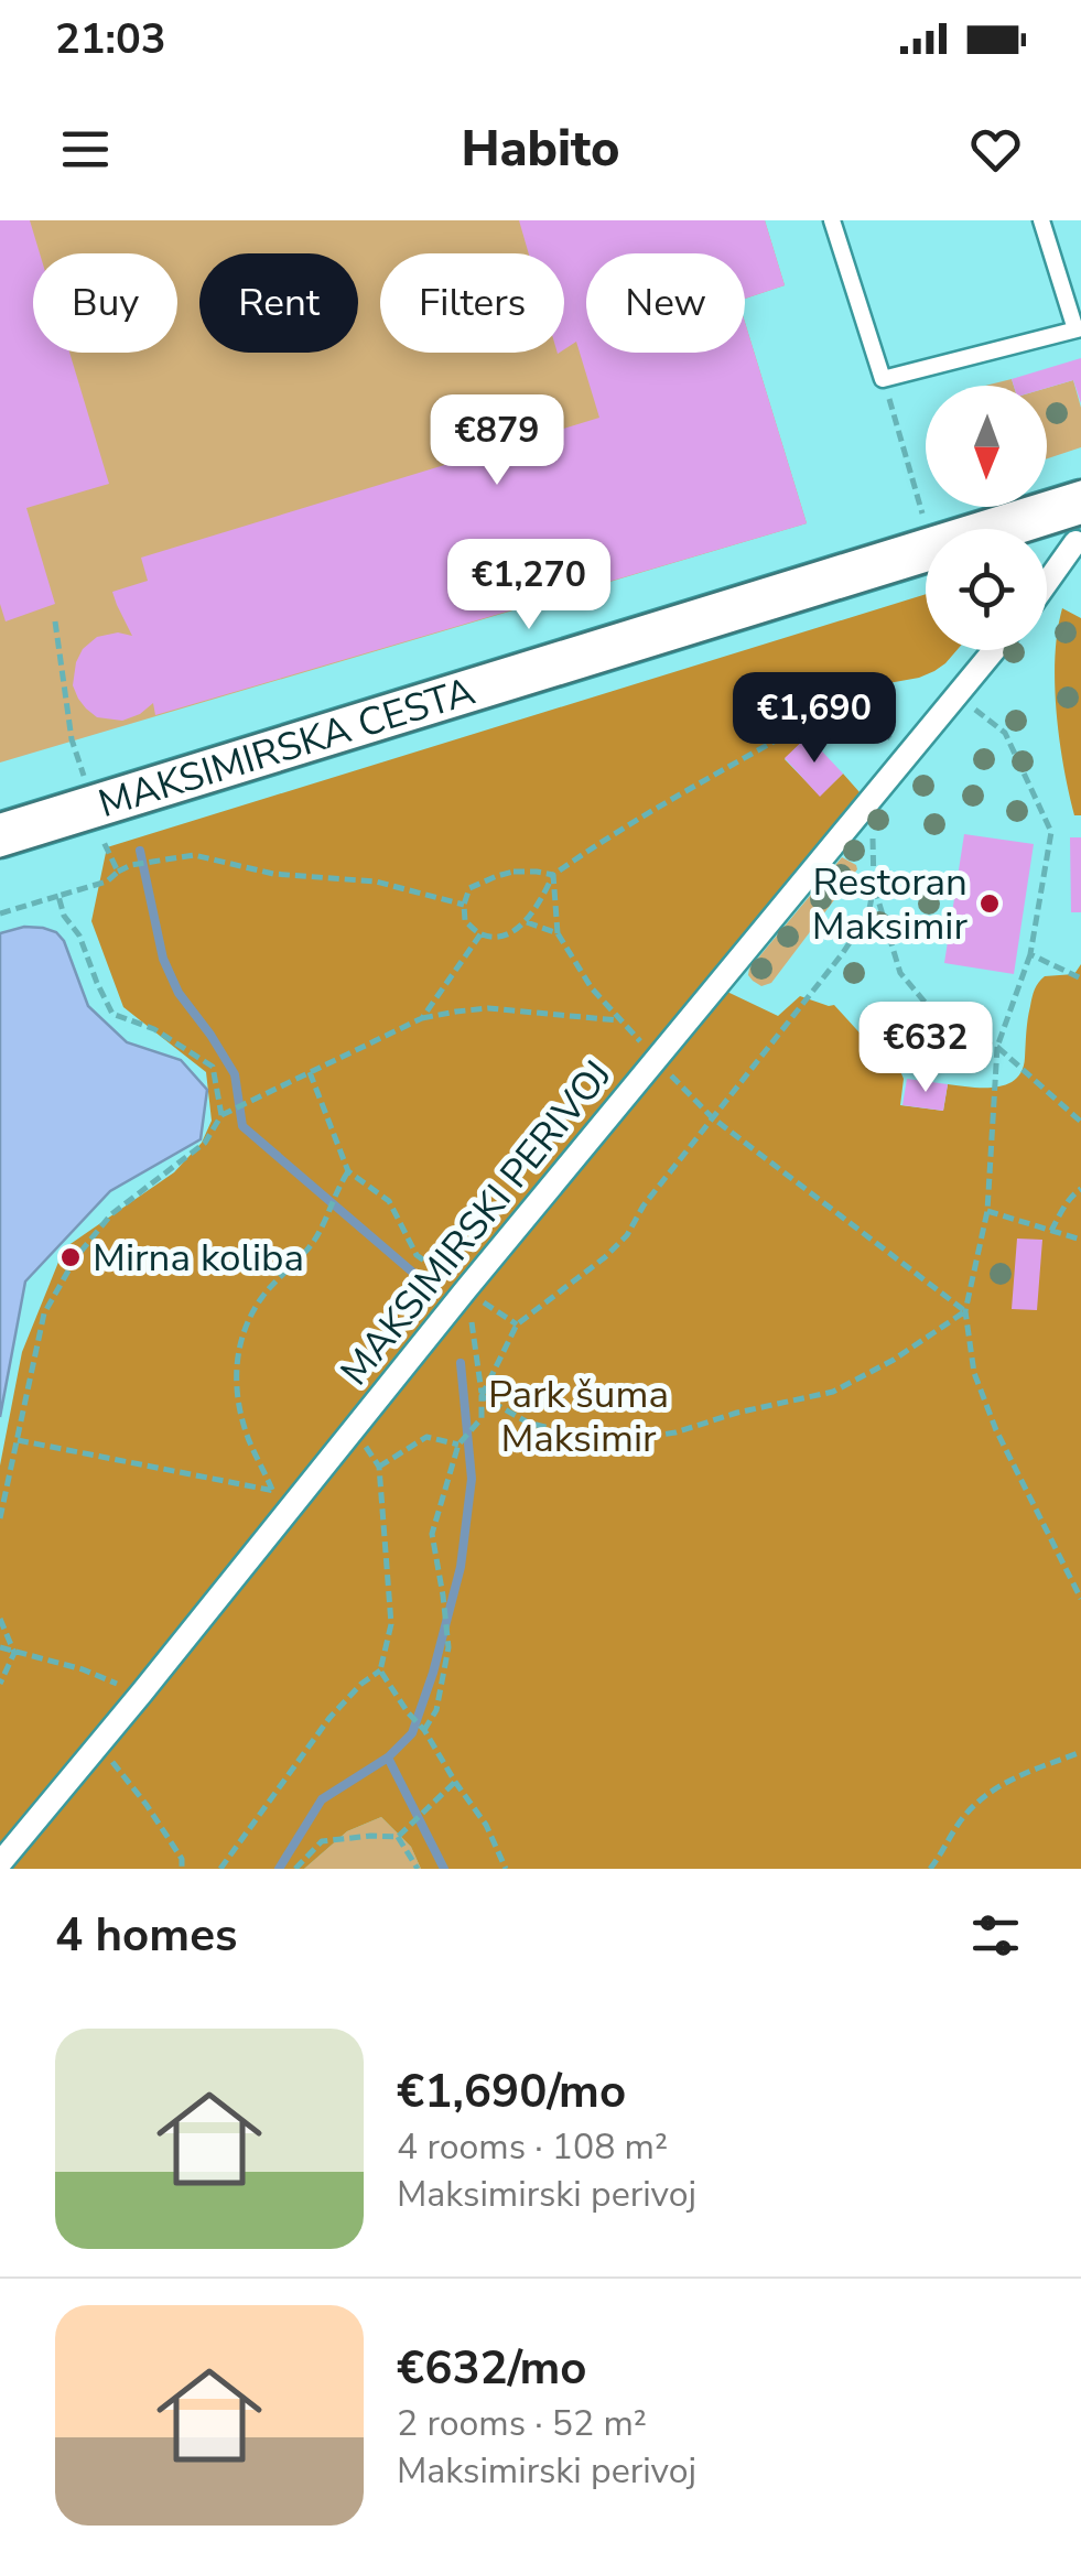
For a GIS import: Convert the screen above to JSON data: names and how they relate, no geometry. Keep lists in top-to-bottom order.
{
  "streets": {
    "main road": ["MAKSIMIRSKA CESTA"],
    "street": ["MAKSIMIRSKI PERIVOJ"]
  },
  "parks": ["Park šuma Maksimir"],
  "places": ["Restoran Maksimir", "Mirna koliba"],
  "north": "bottom",
  "page": {
    "status": "21:03",
    "header": "Habito",
    "chip": [
      "Buy",
      "Rent",
      "Filters",
      "New"
    ],
    "price": [
      "€879",
      "€1,270",
      "€1,690",
      "€632"
    ],
    "heading": "4 homes",
    "list": [
      {
        "name": "€1,690/mo",
        "note": "4 rooms · 108 m² · Maksimirski perivoj"
      },
      {
        "name": "€632/mo",
        "note": "2 rooms · 52 m² · Maksimirski perivoj"
      }
    ]
  }
}
